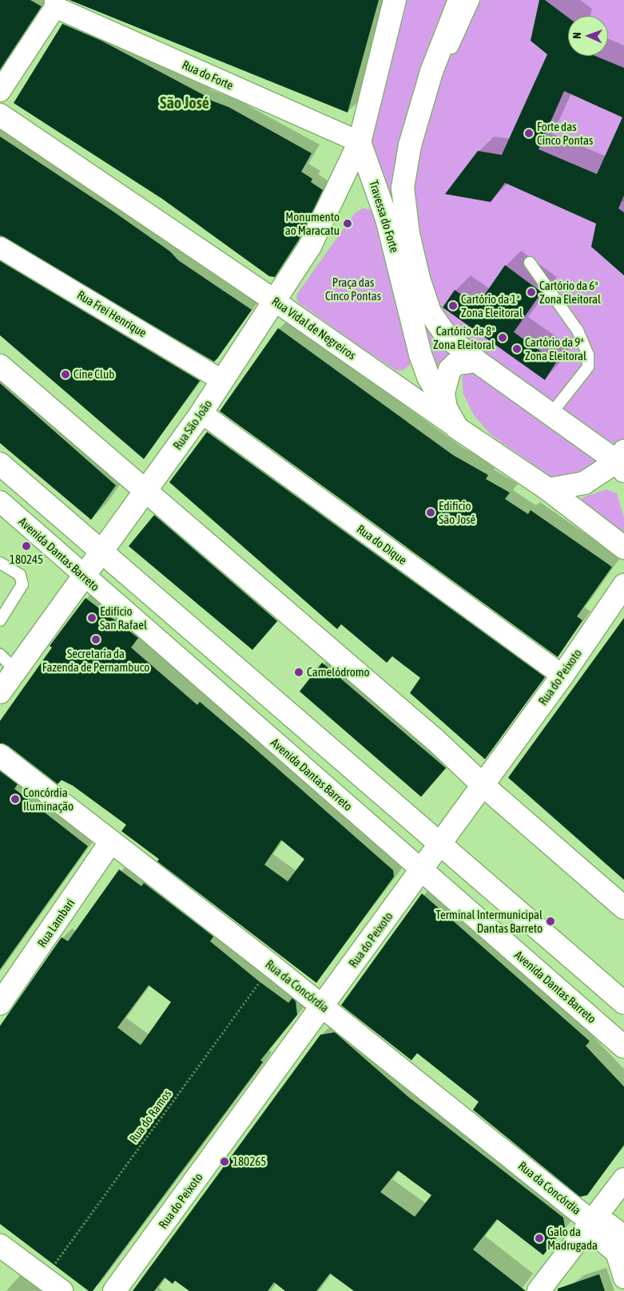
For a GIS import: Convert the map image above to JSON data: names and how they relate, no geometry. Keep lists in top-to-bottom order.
{
  "streets": {
    "street": [
      "Rua do Forte",
      "Travessa do Forte",
      "Rua Frei Henrique",
      "Rua Vidal de Negreiros",
      "Rua São João",
      "Rua do Dique",
      "Avenida Dantas Barreto",
      "Rua do Peixoto",
      "Rua Lambari",
      "Rua da Concórdia"
    ],
    "path": ["Rua do Ramos"]
  },
  "crossings": [
    ["Rua do Forte", "Travessa do Forte"],
    ["Rua do Forte", "Rua São João"],
    ["Travessa do Forte", "Rua Vidal de Negreiros"],
    ["Travessa do Forte", "Rua São João"],
    ["Rua Frei Henrique", "Rua São João"],
    ["Rua Vidal de Negreiros", "Rua São João"],
    ["Rua São João", "Rua do Dique"],
    ["Rua São João", "Avenida Dantas Barreto"],
    ["Rua do Dique", "Rua do Peixoto"],
    ["Avenida Dantas Barreto", "Rua do Peixoto"],
    ["Rua do Peixoto", "Rua da Concórdia"],
    ["Rua Lambari", "Rua da Concórdia"],
    ["Rua da Concórdia", "Rua do Ramos"]
  ],
  "districts": ["São José"],
  "parks": ["Praça das Cinco Pontas"],
  "places": [
    "Forte das Cinco Pontas",
    "Monumento ao Maracatu",
    "Cartório da 6ª Zona Eleitoral",
    "Cartório da 1ª Zona Eleitoral",
    "Cartório da 8ª Zona Eleitoral",
    "Cartório da 9ª Zona Eleitoral",
    "Cine Club",
    "Edificio São José",
    "180245",
    "Edifício San Rafael",
    "Secretaria da Fazenda de Pernambuco",
    "Camelódromo",
    "Concórdia Iluminação",
    "Terminal Intermunicipal Dantas Barreto",
    "180265",
    "Galo da Madrugada"
  ],
  "north": "left"
}
